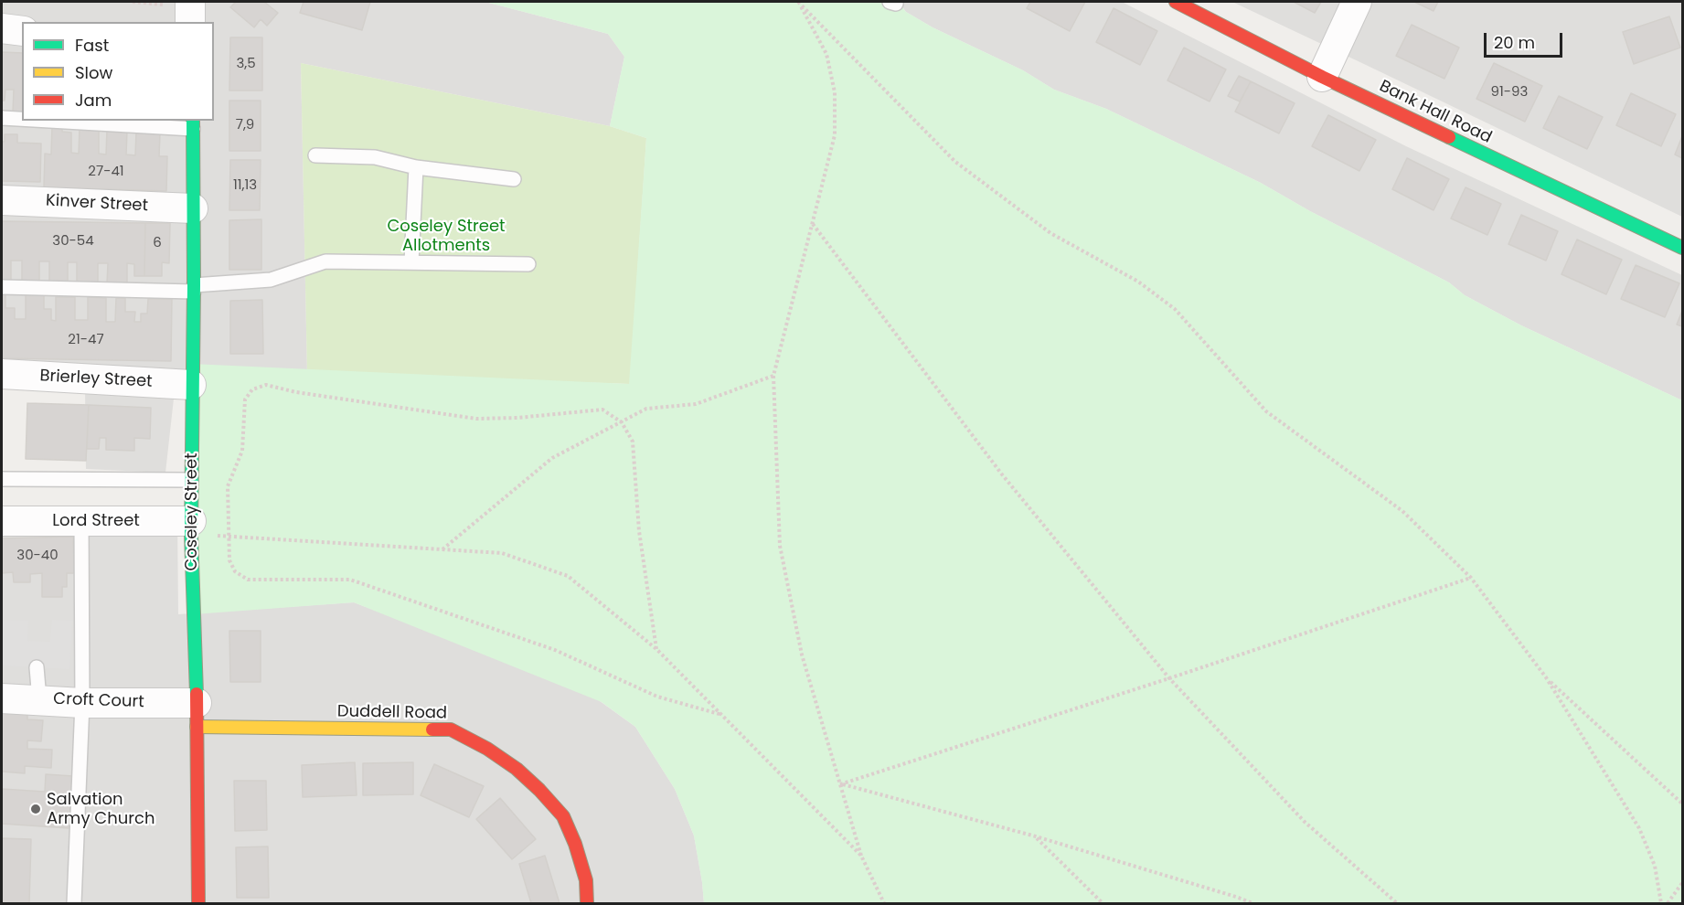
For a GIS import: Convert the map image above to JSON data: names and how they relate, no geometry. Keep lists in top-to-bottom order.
{
  "streets": {
    "street": [
      "Bank Hall Road",
      "Kinver Street",
      "Brierley Street",
      "Coseley Street",
      "Lord Street",
      "Croft Court",
      "Duddell Road"
    ]
  },
  "crossings": [
    ["Kinver Street", "Coseley Street"],
    ["Brierley Street", "Coseley Street"],
    ["Coseley Street", "Lord Street"],
    ["Coseley Street", "Croft Court"],
    ["Coseley Street", "Duddell Road"],
    ["Croft Court", "Duddell Road"]
  ],
  "parks": ["Coseley Street Allotments"],
  "places": ["Salvation Army Church"],
  "house_numbers": [
    "3,5",
    "91-93",
    "7,9",
    "27-41",
    "11,13",
    "30-54",
    "6",
    "21-47",
    "30-40"
  ],
  "legend": ["Fast", "Slow", "Jam"],
  "scale_bar": "20 m"
}
